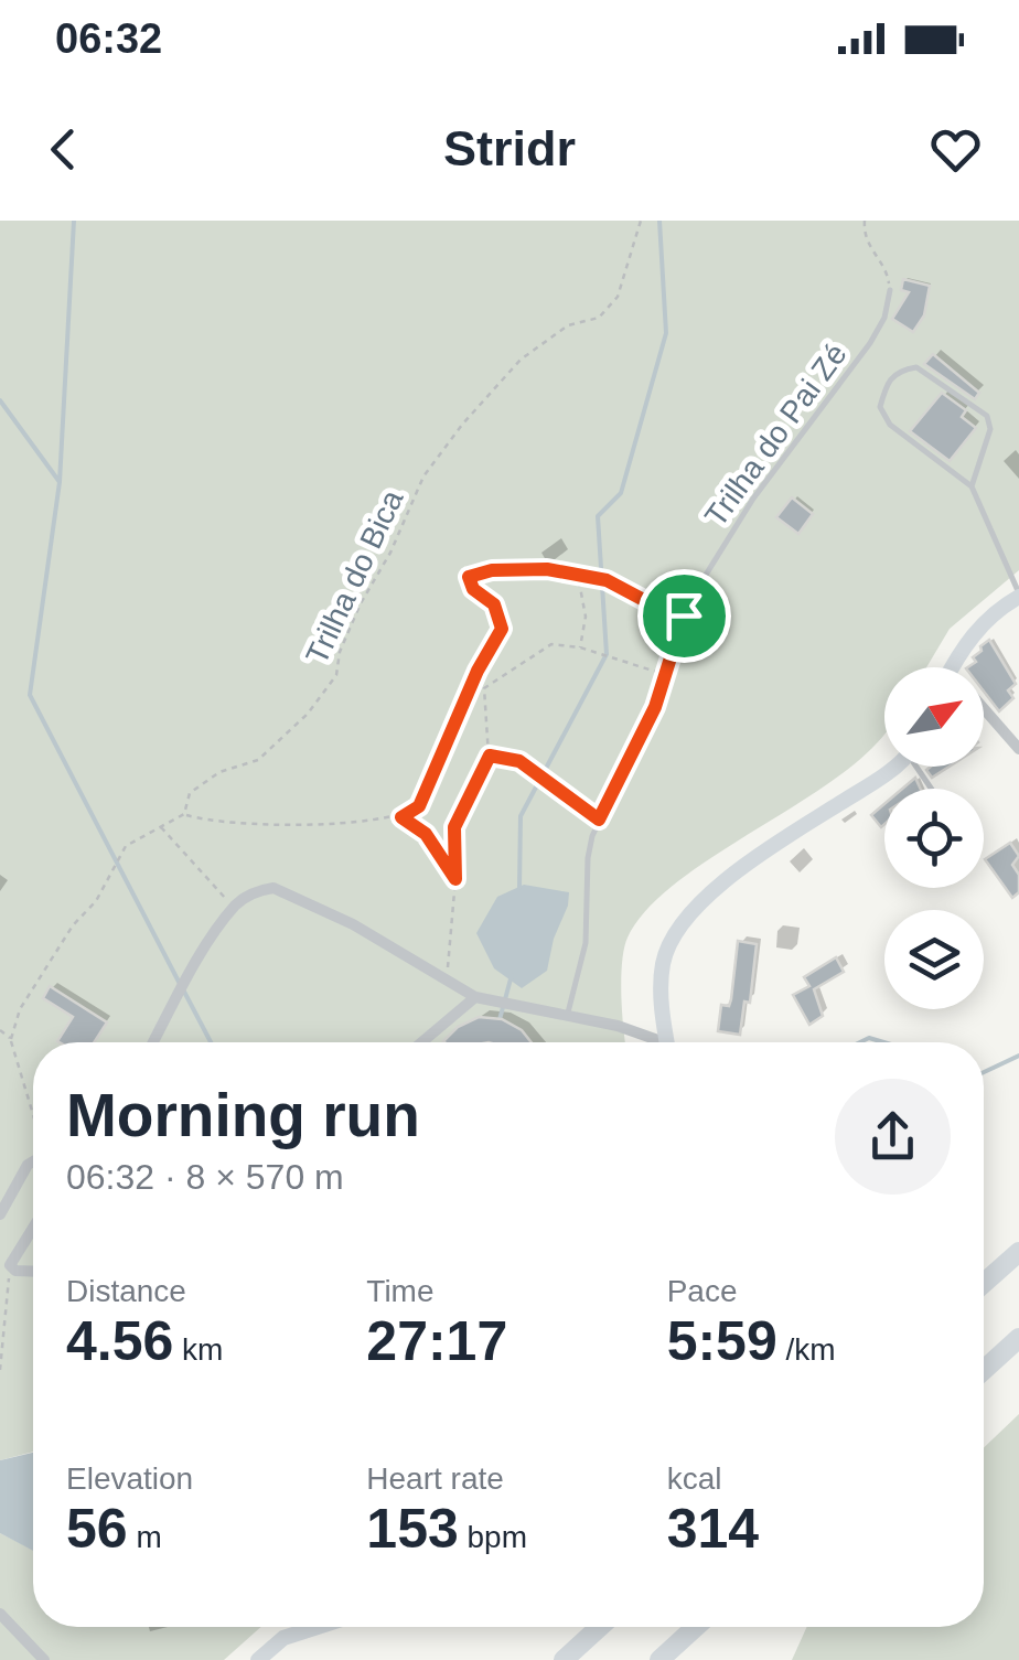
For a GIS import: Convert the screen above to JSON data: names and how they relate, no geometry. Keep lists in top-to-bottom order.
{
  "streets": {
    "lane": ["Trilha do Pai Zé"],
    "path": ["Trilha do Bica"]
  },
  "north": "top right",
  "page": {
    "status": "06:32",
    "header": "Stridr",
    "heading": ["Morning run", "06:32 · 8 × 570 m"],
    "stats": [
      ["Distance", "4.56 km"],
      ["Time", "27:17"],
      ["Pace", "5:59 /km"],
      ["Elevation", "56 m"],
      ["Heart rate", "153 bpm"],
      ["kcal", "314"]
    ]
  }
}
